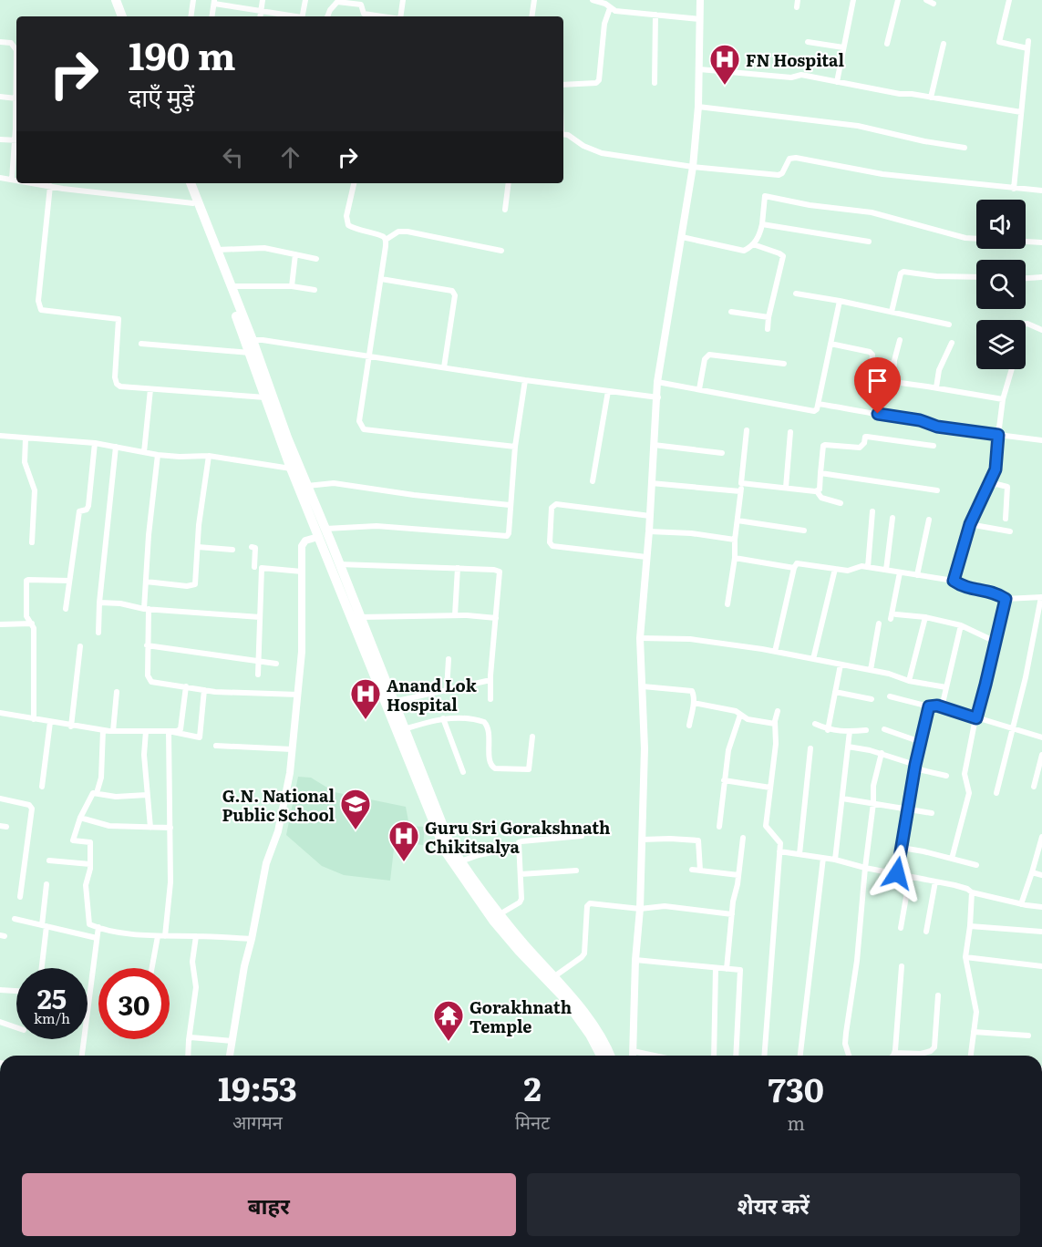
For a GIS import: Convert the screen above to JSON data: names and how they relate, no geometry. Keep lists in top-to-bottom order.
{
  "places": {
    "hospital": ["FN Hospital", "Anand Lok Hospital", "Guru Sri Gorakshnath Chikitsalya"],
    "school or university": ["G.N. National Public School"],
    "temple": ["Gorakhnath Temple"]
  },
  "page": {
    "turn": ["190 m", "दाएँ मुड़ें"],
    "speed": "25 km/h",
    "limit": "30",
    "eta": [
      "19:53",
      "आगमन",
      "2",
      "मिनट",
      "730",
      "m"
    ],
    "buttons": ["बाहर", "शेयर करें"]
  }
}
